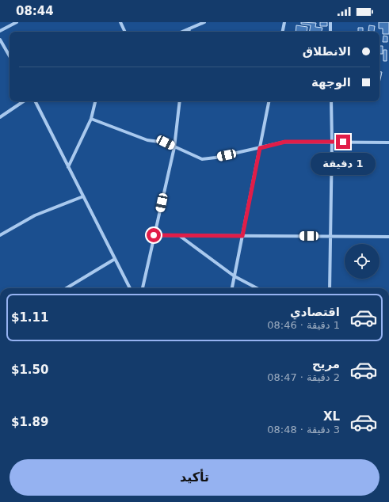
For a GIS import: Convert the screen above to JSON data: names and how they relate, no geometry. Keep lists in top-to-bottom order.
{
  "page": {
    "status": "08:44",
    "banner": ["الانطلاق", "الوجهة"],
    "bubble": "1 دقيقة",
    "list": [
      {
        "name": "اقتصادي",
        "note": "1 دقيقة · 08:46",
        "value": "$1.11"
      },
      {
        "name": "مريح",
        "note": "2 دقيقة · 08:47",
        "value": "$1.50"
      },
      {
        "name": "XL",
        "note": "3 دقيقة · 08:48",
        "value": "$1.89"
      }
    ],
    "buttons": "تأكيد"
  }
}
